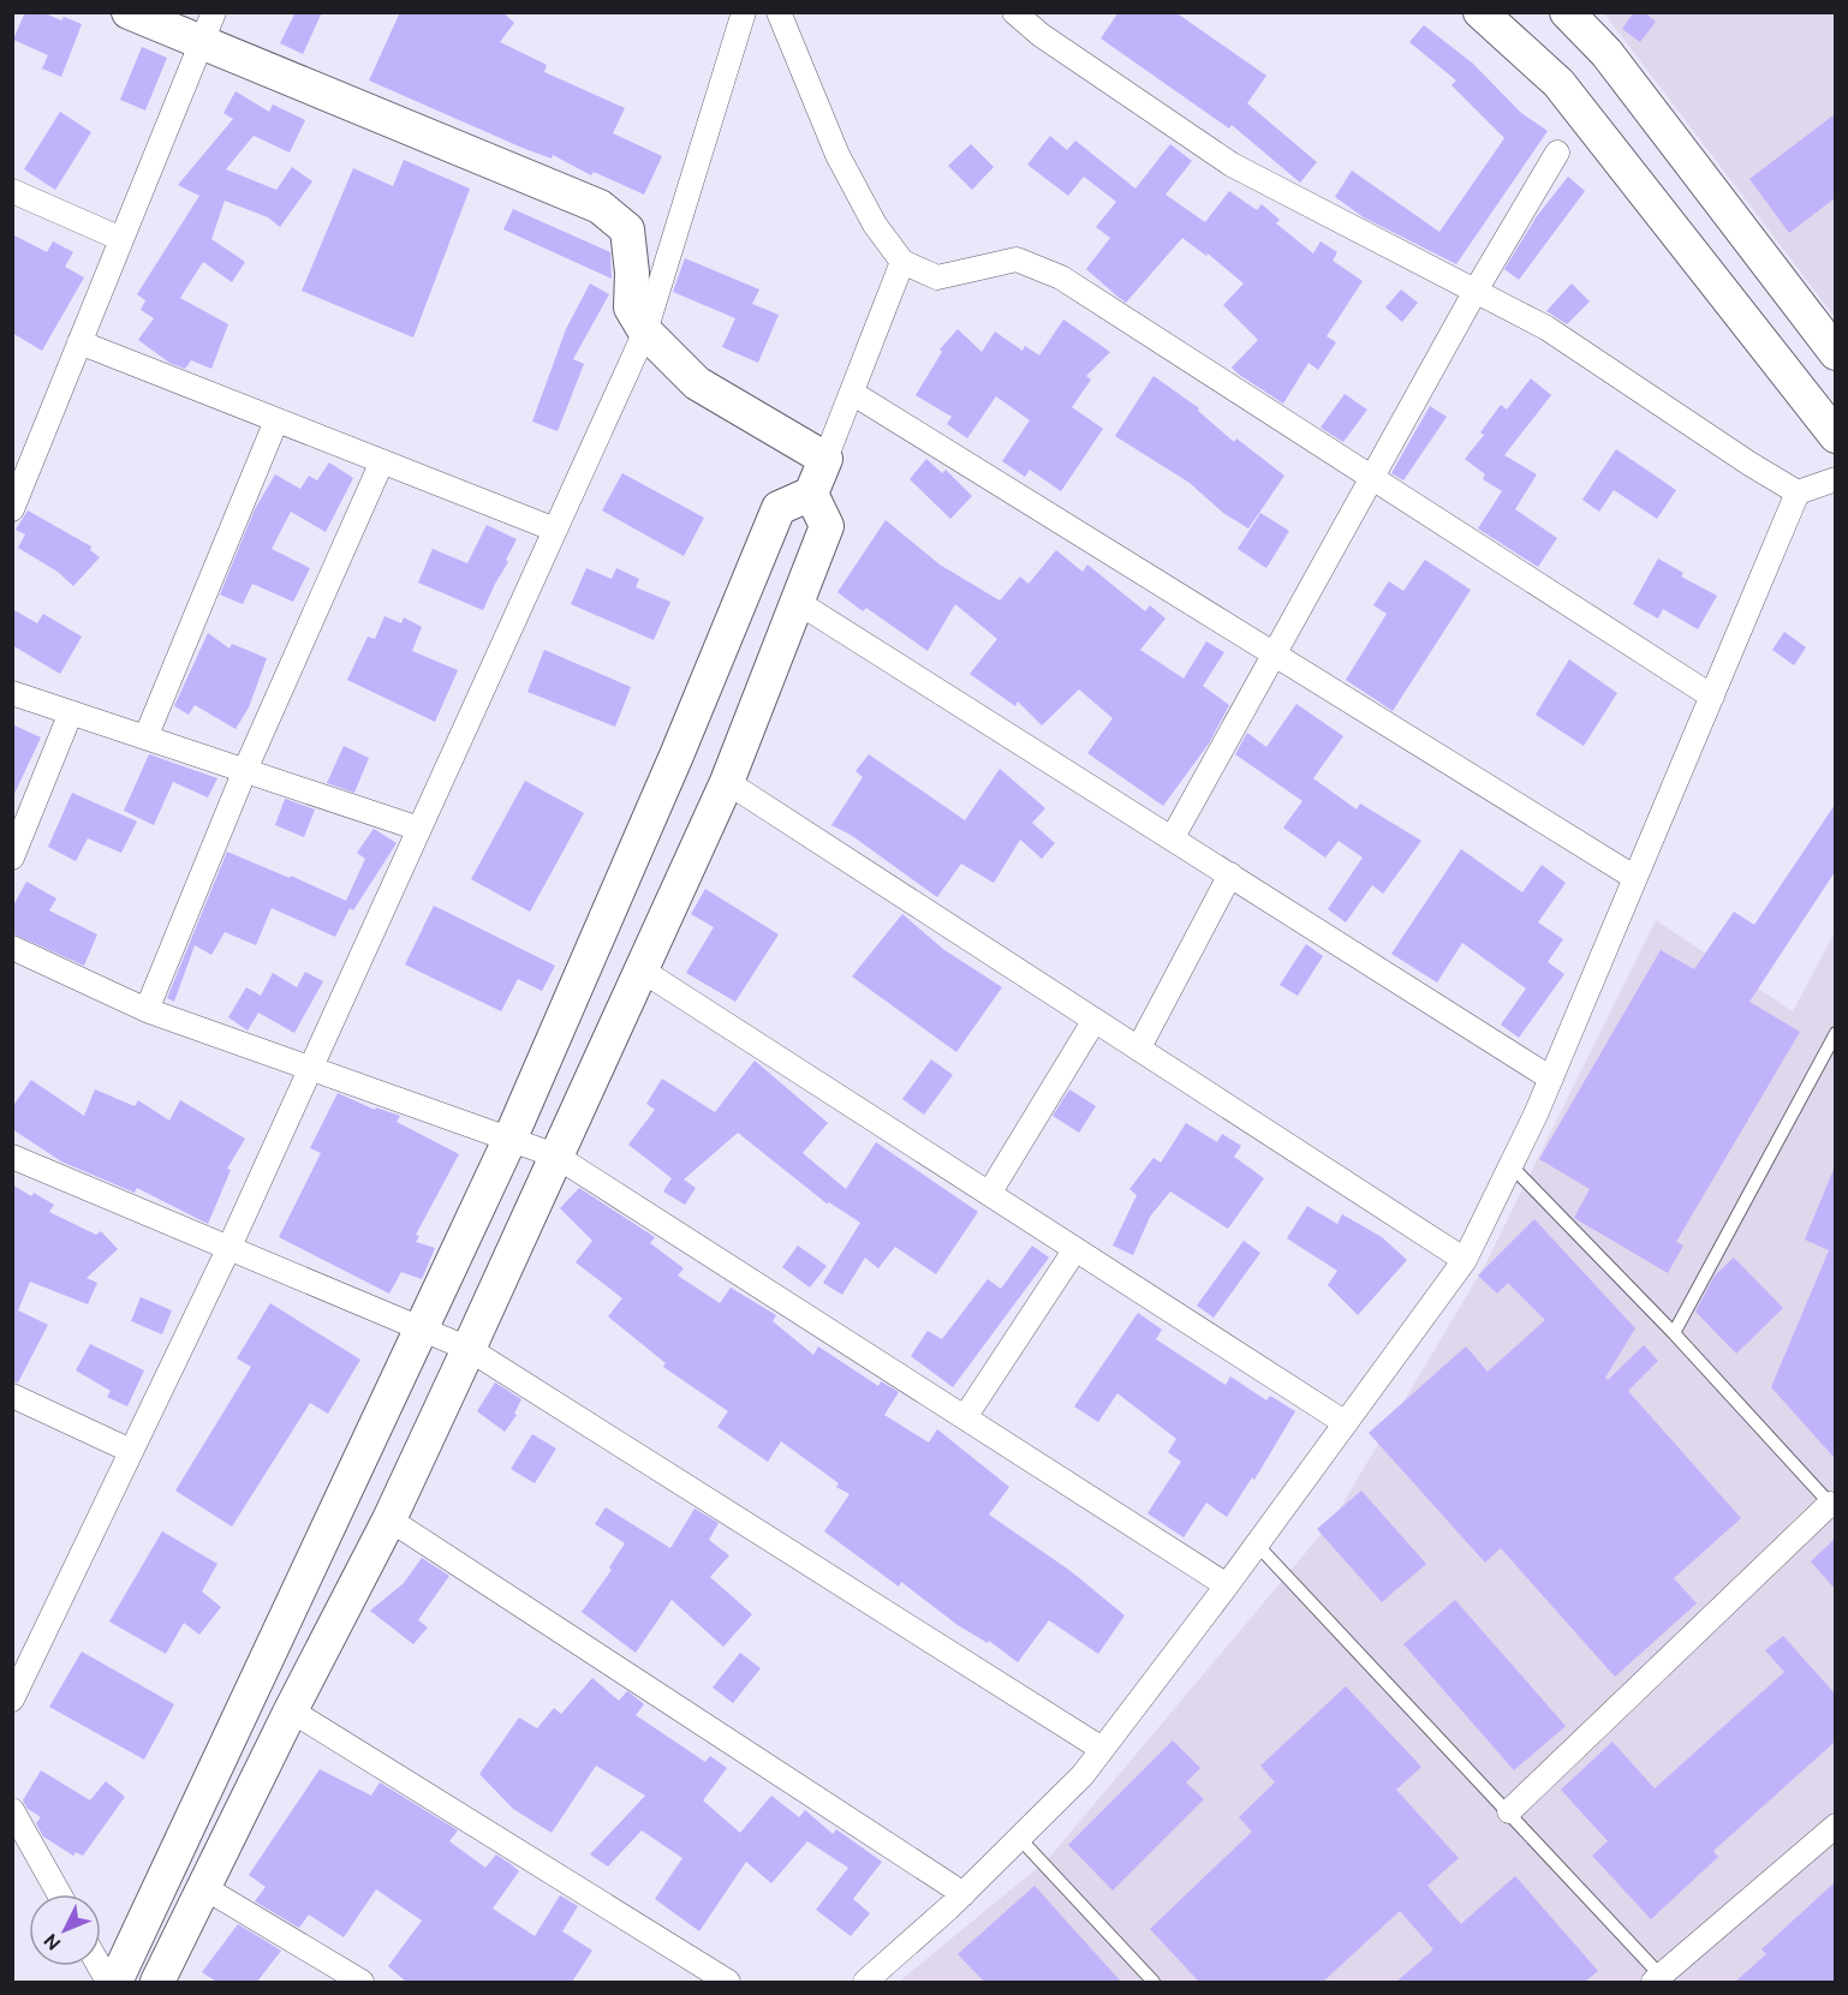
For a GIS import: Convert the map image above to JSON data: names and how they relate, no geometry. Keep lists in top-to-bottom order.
{
  "north": "bottom left"
}
